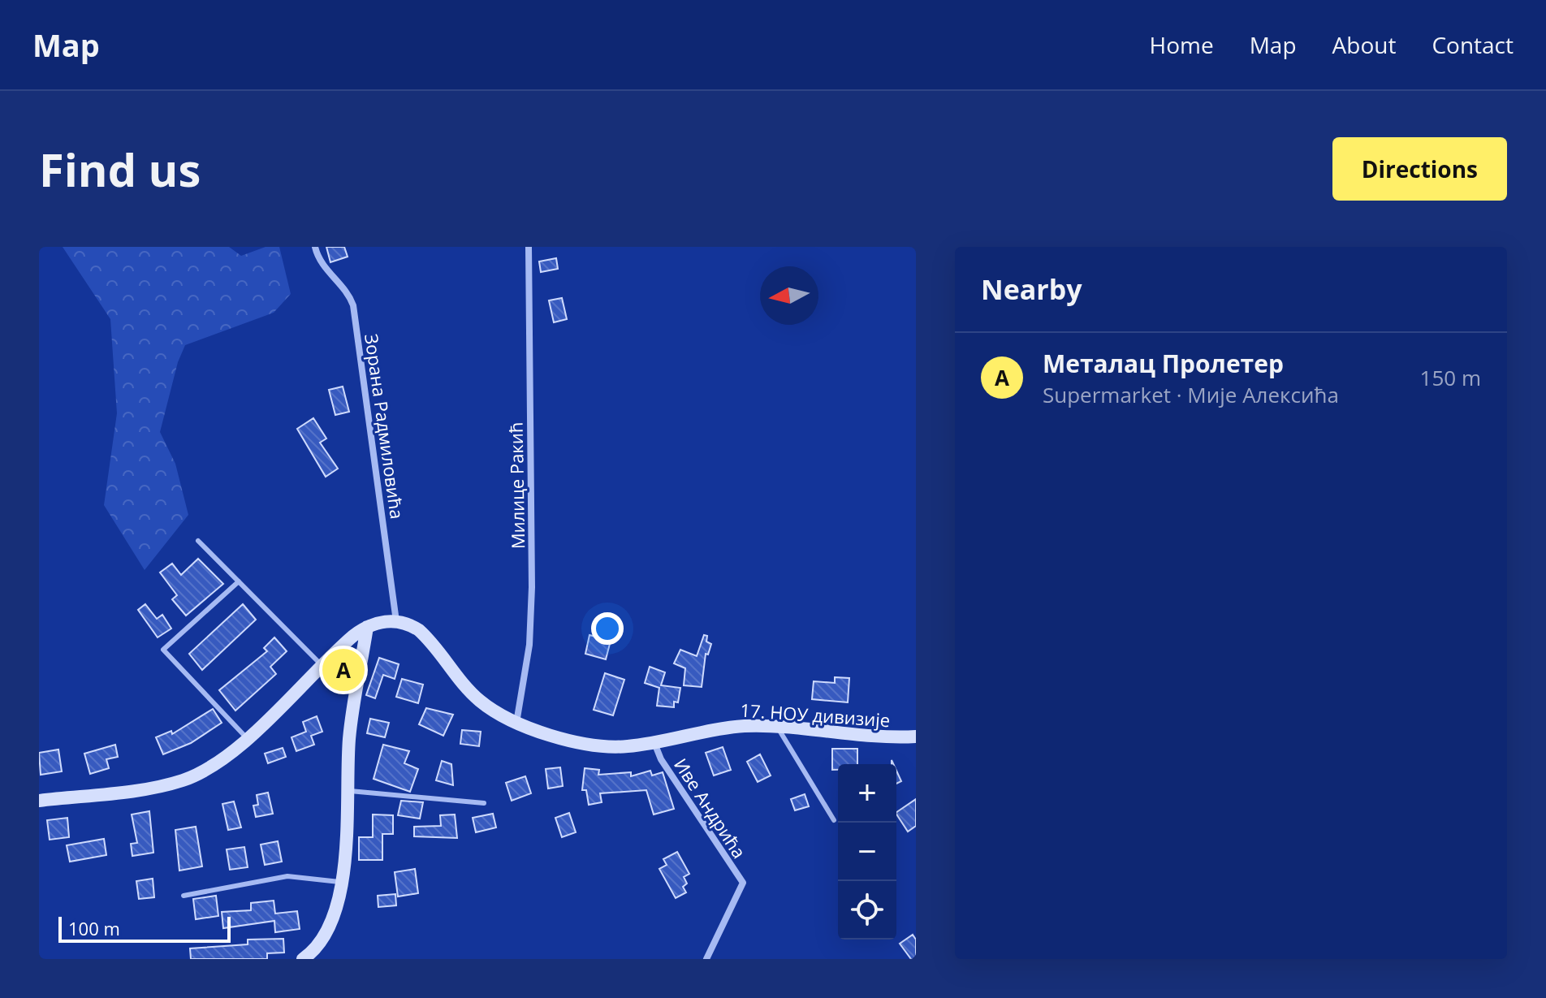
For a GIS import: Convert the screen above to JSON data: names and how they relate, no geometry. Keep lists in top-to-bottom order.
{
  "streets": {
    "street": [
      "Зорана Радмиловића",
      "Милице Ракић",
      "17. НОУ дивизије",
      "Иве Андрића"
    ]
  },
  "crossings": [
    ["Зорана Радмиловића", "17. НОУ дивизије"],
    ["Милице Ракић", "17. НОУ дивизије"],
    ["17. НОУ дивизије", "Иве Андрића"]
  ],
  "scale_bar": "100 m",
  "north": "left",
  "page": {
    "header": "Map",
    "nav": [
      "Home",
      "Map",
      "About",
      "Contact"
    ],
    "buttons": "Directions",
    "title": "Find us",
    "heading": "Nearby",
    "list": [
      {
        "mark": "A",
        "name": "Металац Пролетер",
        "note": "Supermarket · Мије Алексића",
        "value": "150 m"
      }
    ],
    "pins": "A",
    "map_buttons": ["+", "−"],
    "scale": "100 m"
  }
}
